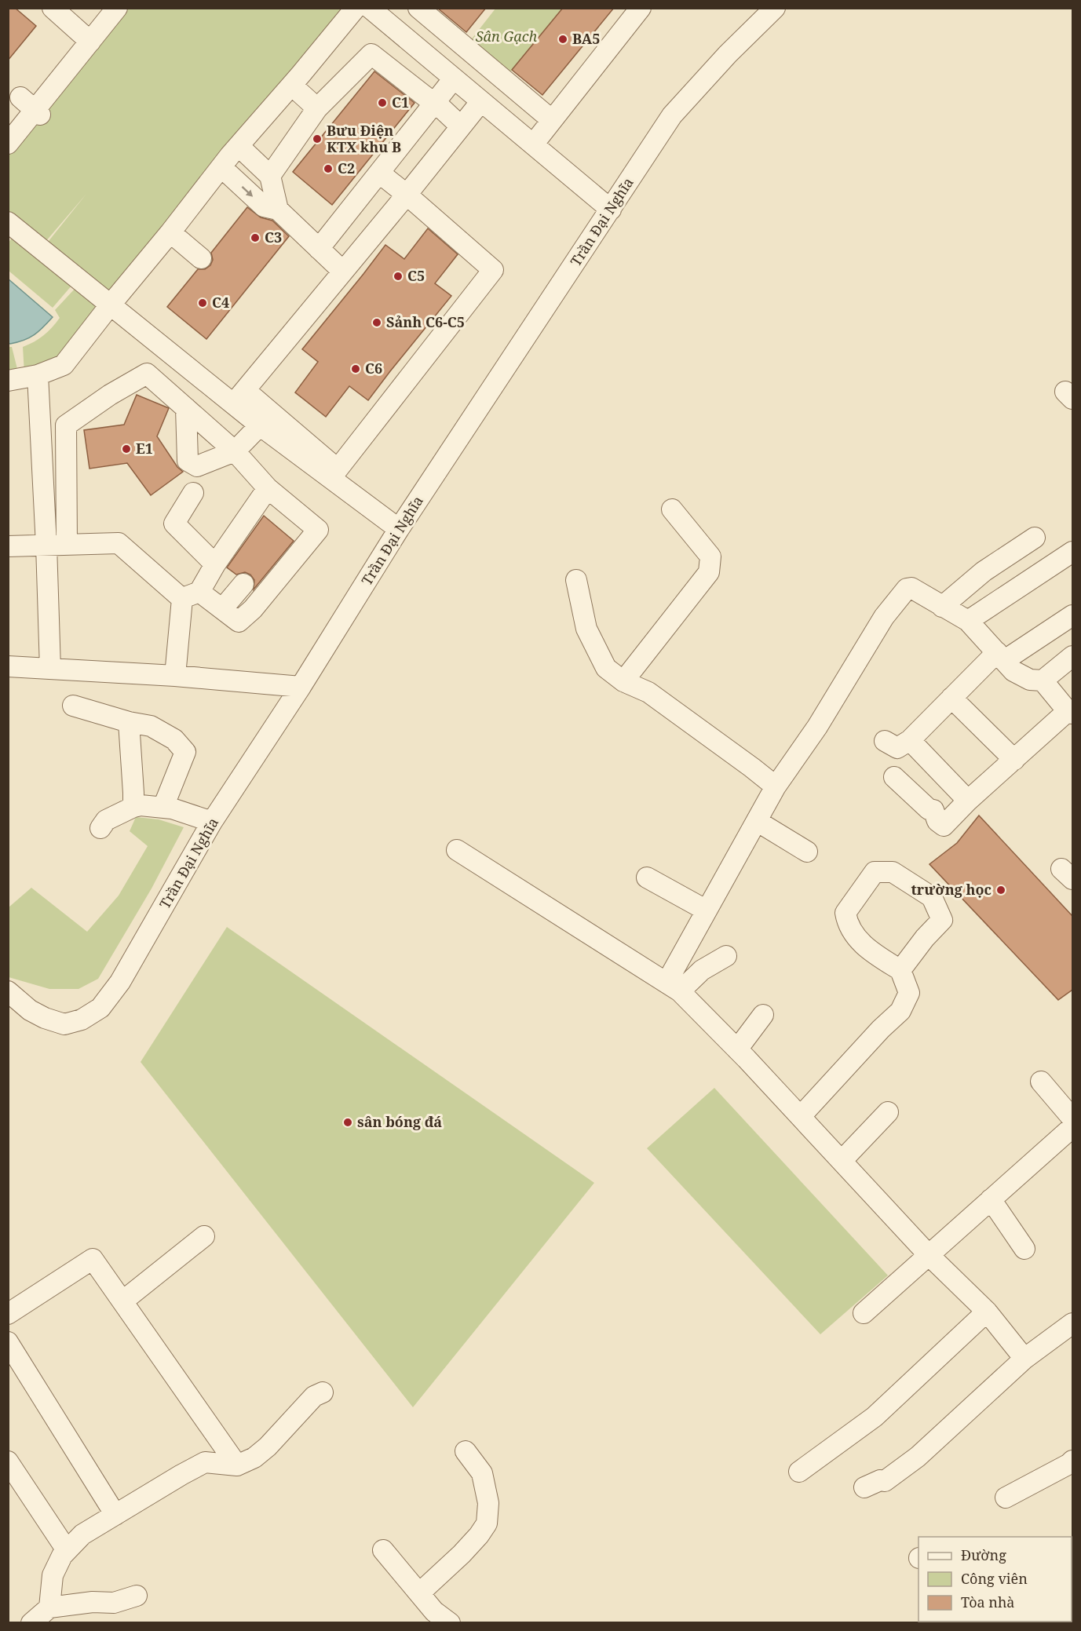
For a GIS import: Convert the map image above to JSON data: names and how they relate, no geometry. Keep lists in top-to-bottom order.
{
  "streets": {
    "street": ["Trần Đại Nghĩa"]
  },
  "parks": ["Sân Gạch"],
  "places": [
    "BA5",
    "C1",
    "Bưu Điện KTX khu B",
    "C2",
    "C3",
    "C5",
    "C4",
    "Sảnh C6-C5",
    "C6",
    "E1",
    "trường học",
    "sân bóng đá"
  ],
  "legend": ["Đường", "Công viên", "Tòa nhà"]
}
